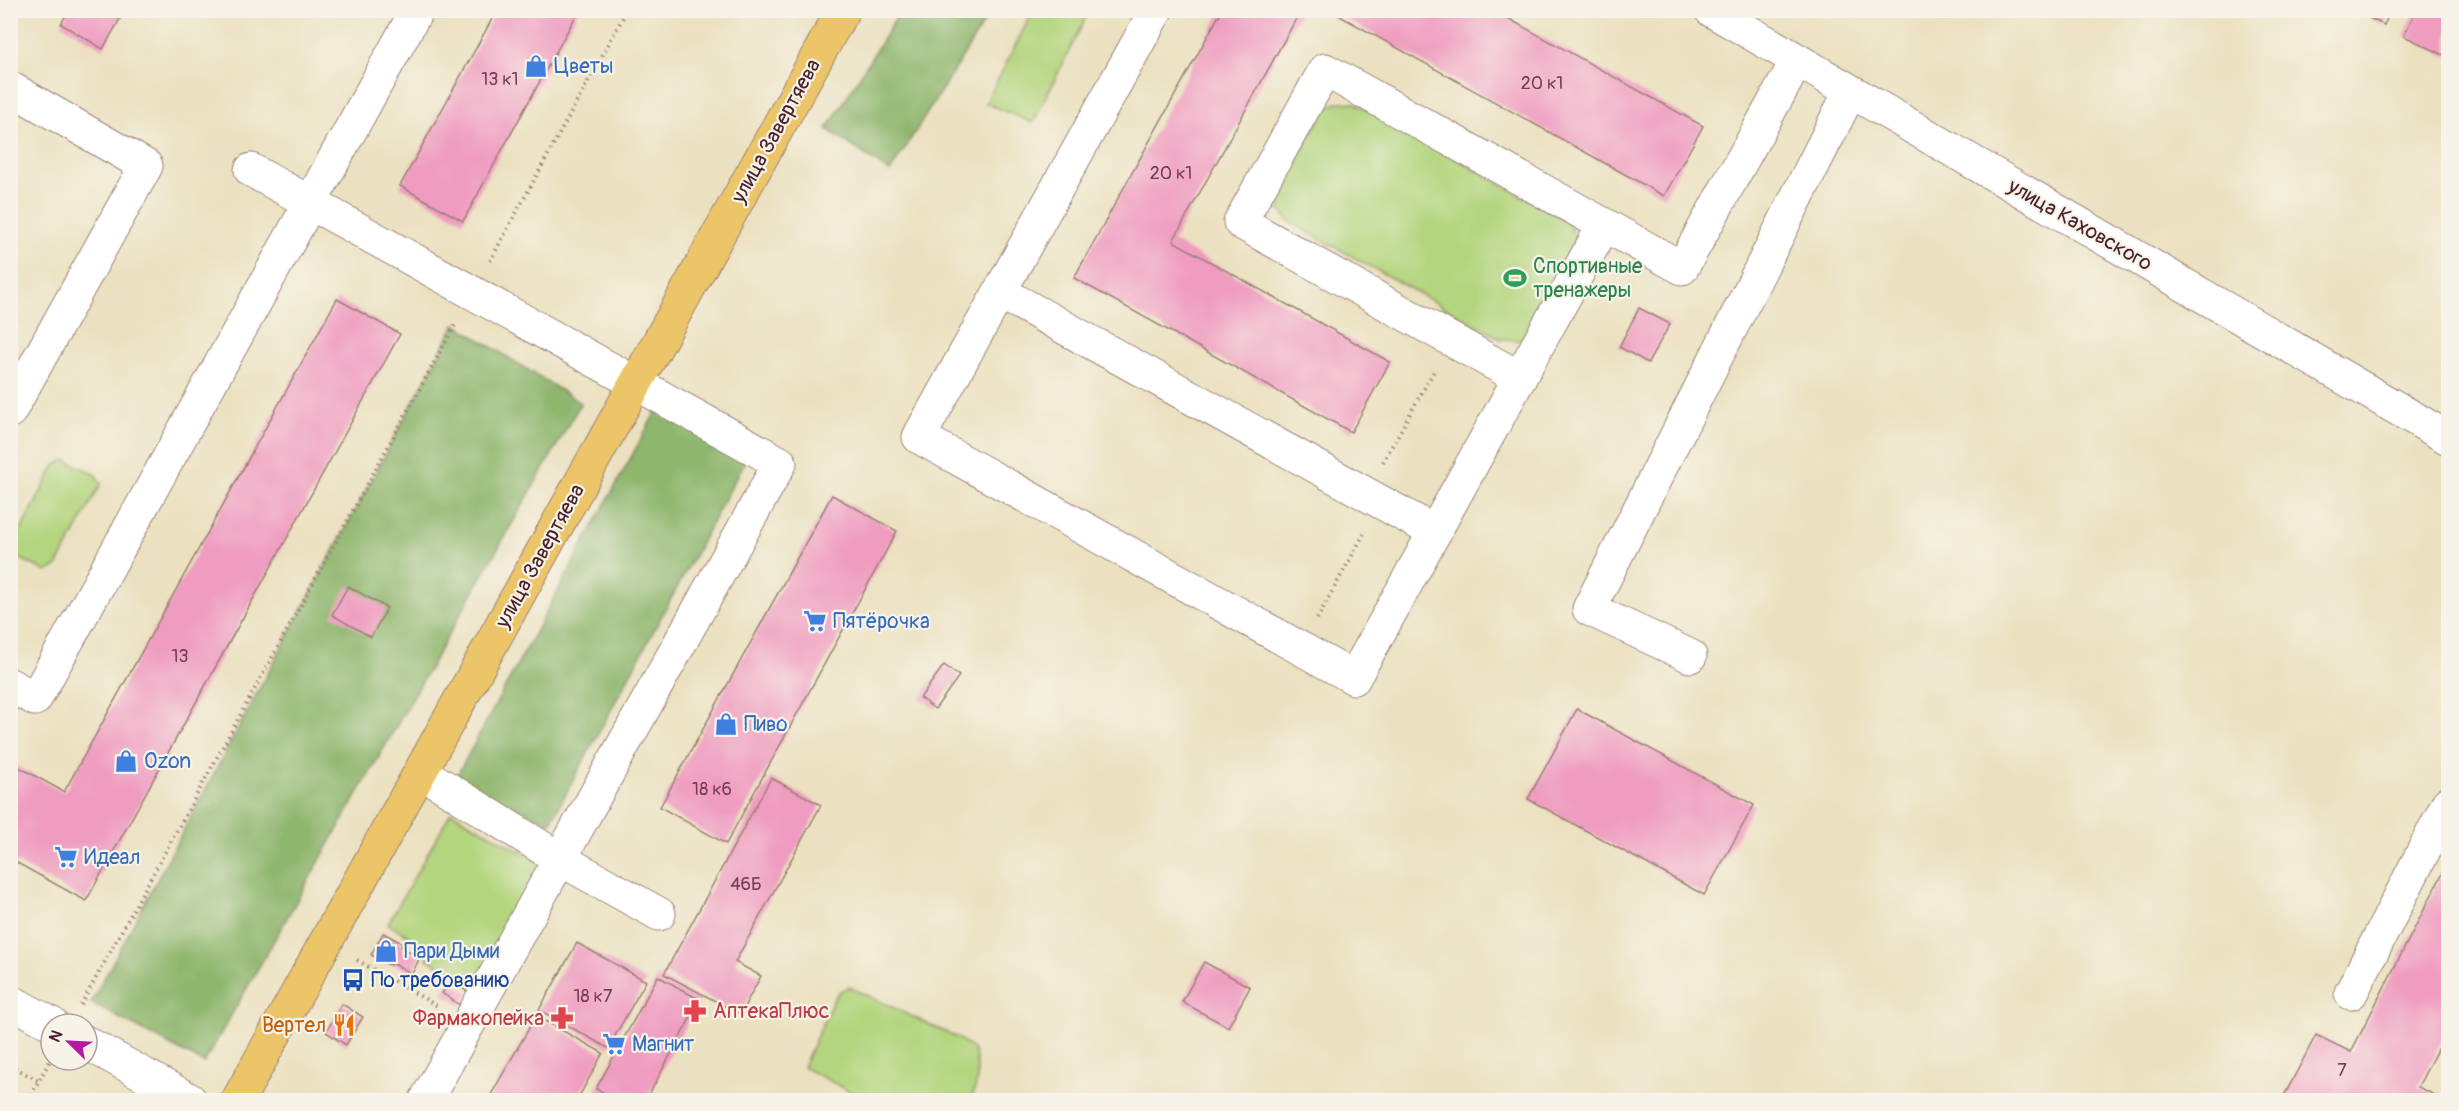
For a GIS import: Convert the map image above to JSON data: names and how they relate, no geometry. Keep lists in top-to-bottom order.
{
  "streets": {
    "main road": ["улица Завертяева"],
    "street": ["улица Каховского"]
  },
  "places": {
    "shop": [
      "Цветы",
      "Пиво",
      "Ozon",
      "Пари Дыми"
    ],
    "sports": ["Спортивные тренажеры"],
    "supermarket": ["Пятёрочка", "Идеал", "Магнит"],
    "bus stop": ["По требованию"],
    "pharmacy": ["АптекаПлюс", "Фармакопейка"],
    "restaurant": ["Вертел"]
  },
  "house_numbers": [
    "13 к1",
    "20 к1",
    "20 к1",
    "13",
    "18 к6",
    "46Б",
    "18 к7",
    "7"
  ],
  "north": "top left"
}
